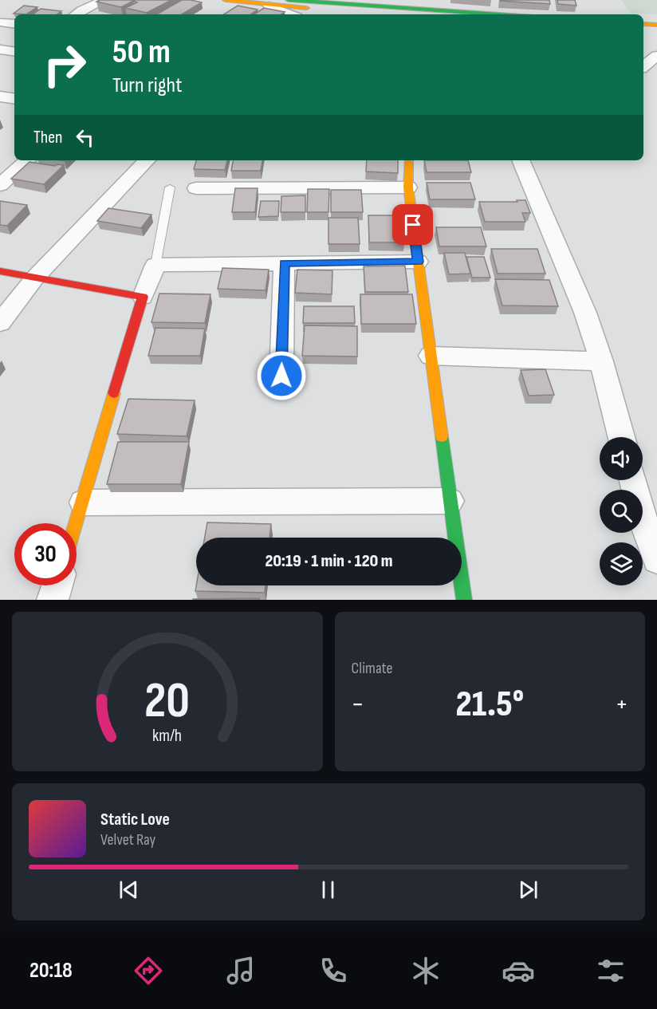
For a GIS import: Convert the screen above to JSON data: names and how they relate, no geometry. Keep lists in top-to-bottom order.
{
  "page": {
    "turn": ["50 m", "Turn right"],
    "then": "Then",
    "limit": "30",
    "trip": "20:19 · 1 min · 120 m",
    "tile": "Climate",
    "heat": ["−", "21.5°", "+"],
    "song": ["Static Love", "Velvet Ray"],
    "tabs": "20:18",
    "gauge": ["20", "km/h"]
  }
}
